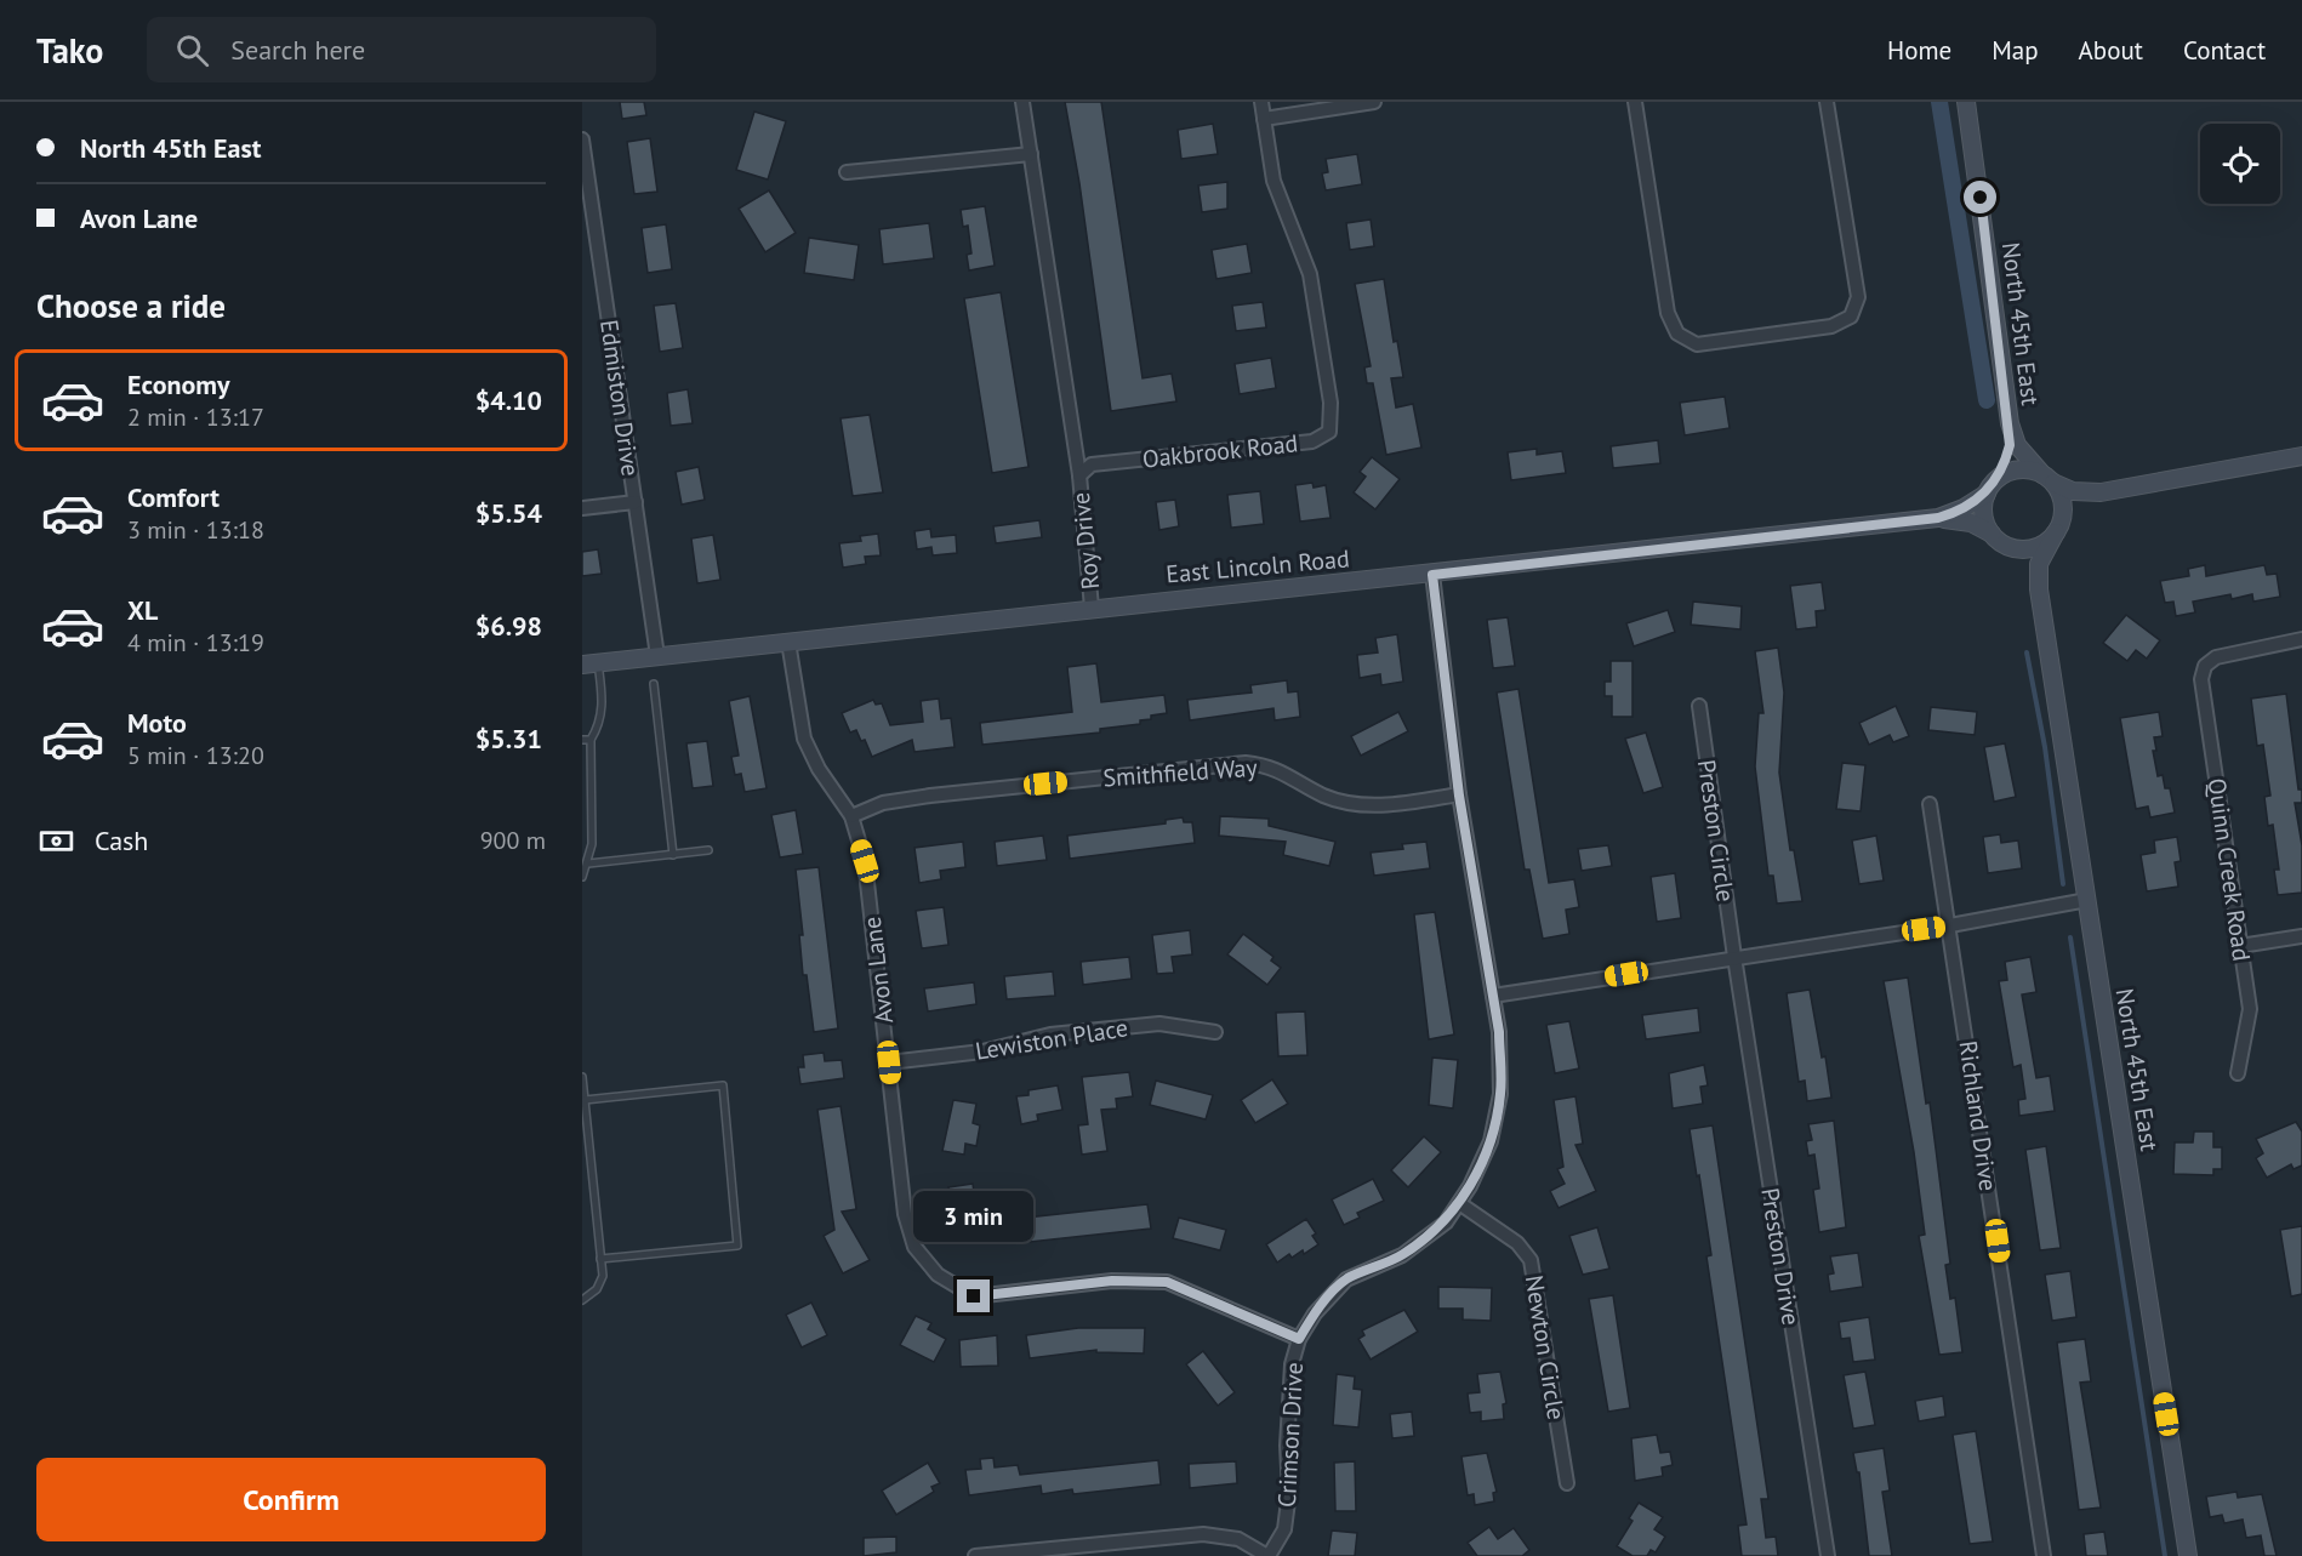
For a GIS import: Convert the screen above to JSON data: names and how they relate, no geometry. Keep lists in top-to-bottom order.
{
  "streets": {
    "main road": ["North 45th East", "East Lincoln Road"],
    "street": [
      "Edmiston Drive",
      "Oakbrook Road",
      "Roy Drive",
      "Smithfield Way",
      "Preston Circle",
      "Quinn Creek Road",
      "Avon Lane",
      "Lewiston Place",
      "Richland Drive",
      "Preston Drive",
      "Newton Circle",
      "Crimson Drive"
    ]
  },
  "crossings": [
    ["North 45th East", "East Lincoln Road"],
    ["Edmiston Drive", "East Lincoln Road"],
    ["Oakbrook Road", "Roy Drive"],
    ["Roy Drive", "East Lincoln Road"],
    ["East Lincoln Road", "Avon Lane"],
    ["East Lincoln Road", "Crimson Drive"],
    ["Smithfield Way", "Avon Lane"],
    ["Smithfield Way", "Crimson Drive"],
    ["Preston Circle", "Preston Drive"],
    ["Avon Lane", "Lewiston Place"],
    ["Avon Lane", "Crimson Drive"],
    ["Newton Circle", "Crimson Drive"]
  ],
  "page": {
    "header": "Tako",
    "search": "Search here",
    "nav": [
      "Home",
      "Map",
      "About",
      "Contact"
    ],
    "banner": ["North 45th East", "Avon Lane"],
    "heading": "Choose a ride",
    "list": [
      {
        "name": "Economy",
        "note": "2 min · 13:17",
        "value": "$4.10"
      },
      {
        "name": "Comfort",
        "note": "3 min · 13:18",
        "value": "$5.54"
      },
      {
        "name": "XL",
        "note": "4 min · 13:19",
        "value": "$6.98"
      },
      {
        "name": "Moto",
        "note": "5 min · 13:20",
        "value": "$5.31"
      }
    ],
    "pay": ["Cash", "900 m"],
    "bubble": "3 min",
    "buttons": "Confirm"
  }
}
